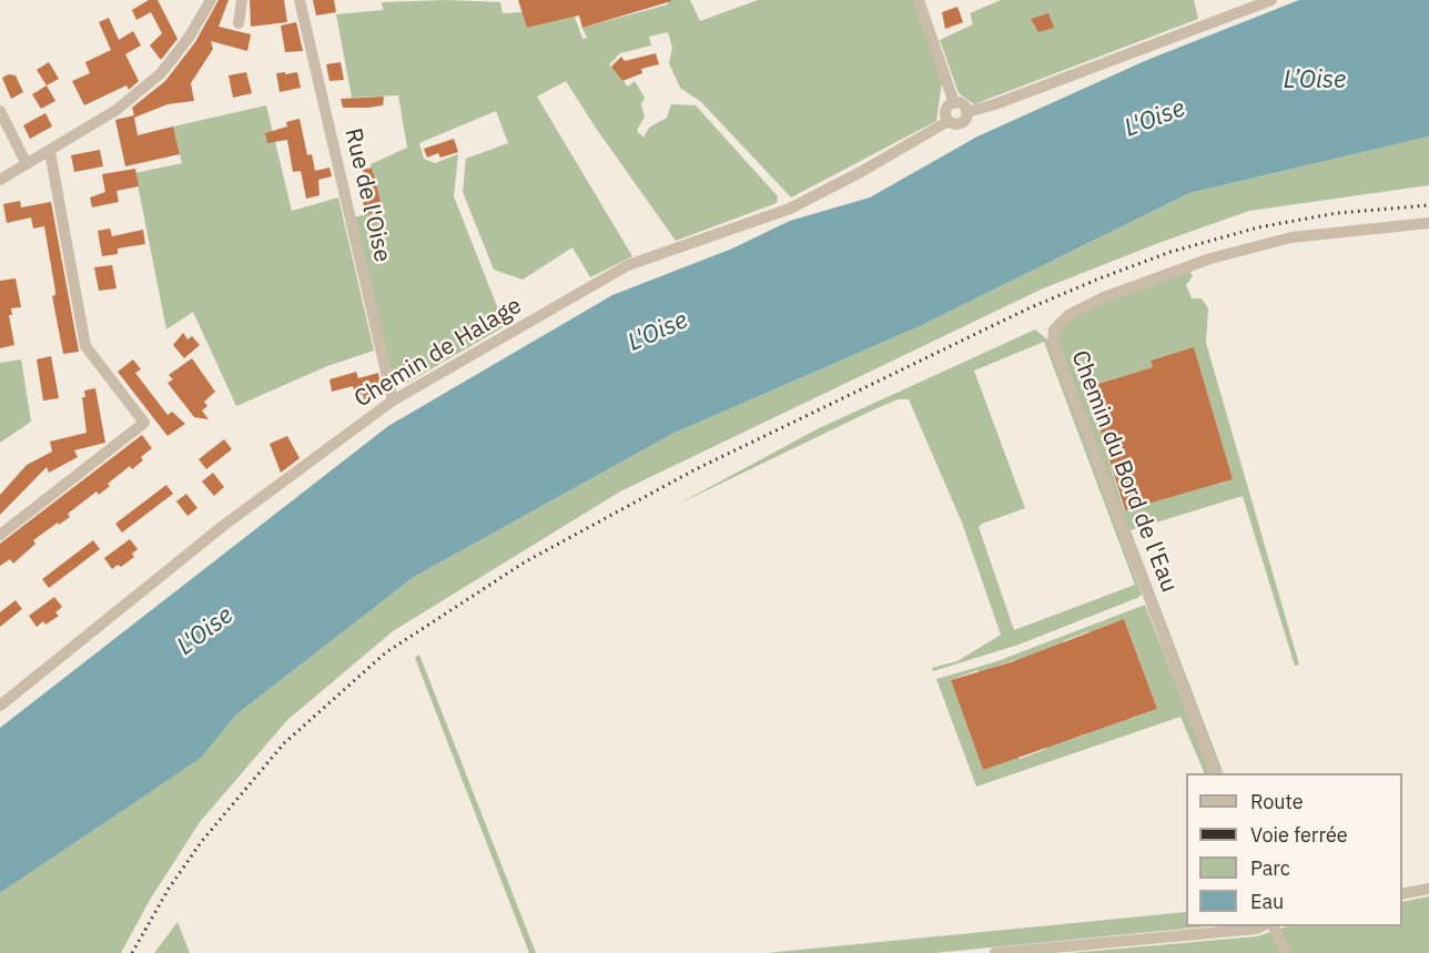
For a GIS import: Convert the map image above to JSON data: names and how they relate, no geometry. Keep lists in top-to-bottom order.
{
  "streets": {
    "street": ["Rue de l'Oise", "Chemin de Halage", "Chemin du Bord de l'Eau"]
  },
  "crossings": [
    ["Rue de l'Oise", "Chemin de Halage"]
  ],
  "water": ["L’Oise", "L'Oise"],
  "legend": [
    "Route",
    "Voie ferrée",
    "Parc",
    "Eau"
  ]
}
